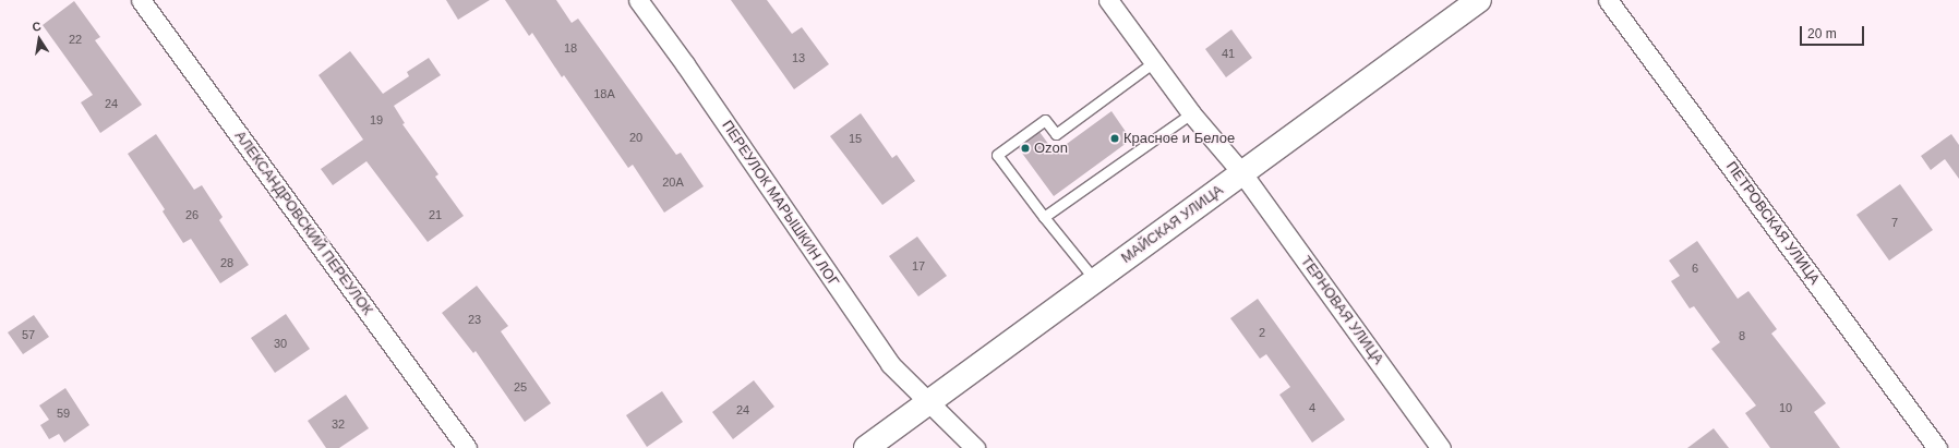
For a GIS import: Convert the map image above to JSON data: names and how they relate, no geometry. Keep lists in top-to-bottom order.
{
  "streets": {
    "street": [
      "ПЕРЕУЛОК МАРЫШКИН ЛОГ",
      "АЛЕКСАНДРОВСКИЙ ПЕРЕУЛОК",
      "ПЕТРОВСКАЯ УЛИЦА",
      "МАЙСКАЯ УЛИЦА",
      "ТЕРНОВАЯ УЛИЦА"
    ]
  },
  "crossings": [
    ["ПЕРЕУЛОК МАРЫШКИН ЛОГ", "МАЙСКАЯ УЛИЦА"],
    ["МАЙСКАЯ УЛИЦА", "ТЕРНОВАЯ УЛИЦА"]
  ],
  "places": ["Красное и Белое", "Ozon"],
  "house_numbers": [
    "22",
    "18",
    "41",
    "13",
    "18А",
    "24",
    "19",
    "20",
    "15",
    "20А",
    "26",
    "21",
    "7",
    "28",
    "17",
    "6",
    "23",
    "2",
    "57",
    "8",
    "30",
    "25",
    "4",
    "10",
    "24",
    "59",
    "32"
  ],
  "scale_bar": "20 m",
  "north": "top"
}
